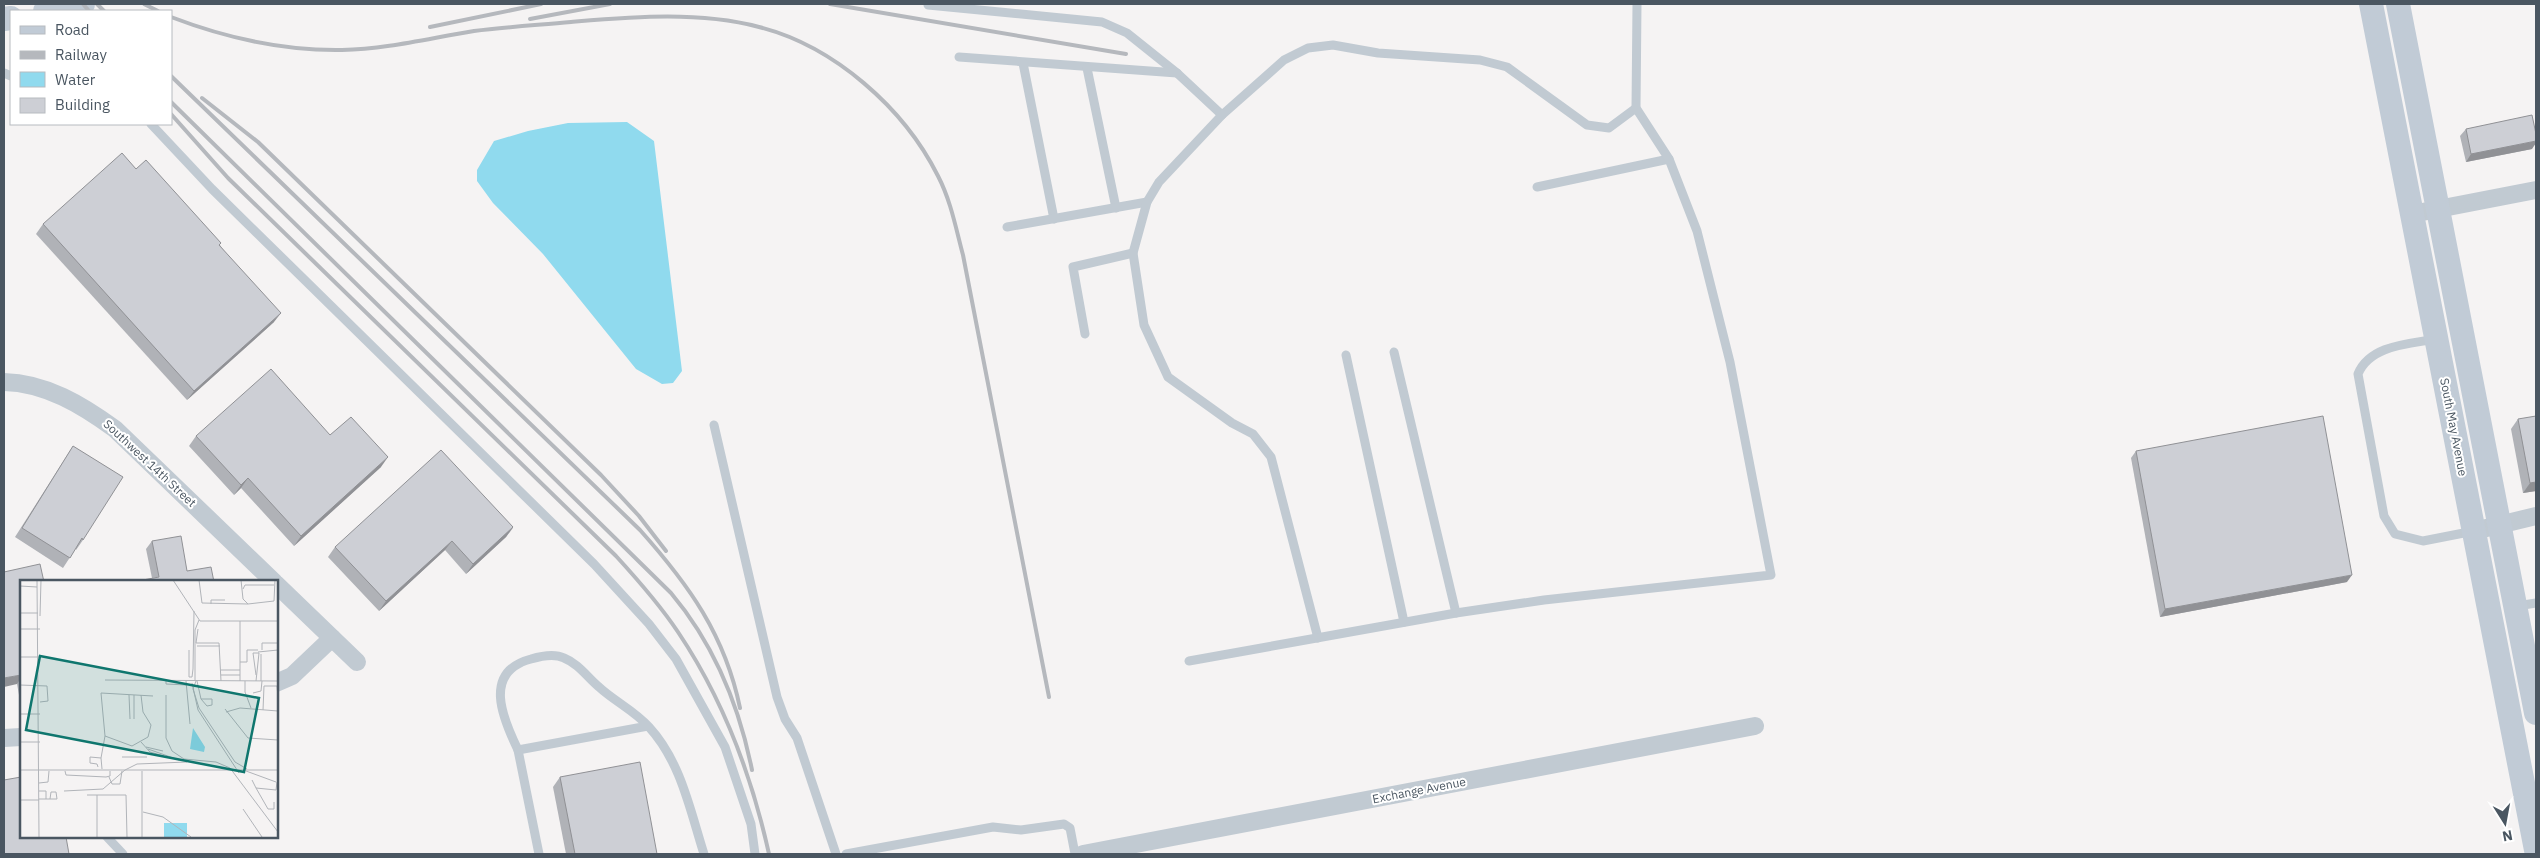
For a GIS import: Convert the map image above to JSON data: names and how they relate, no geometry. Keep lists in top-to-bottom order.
{
  "streets": {
    "main road": ["South May Avenue"],
    "street": ["Southwest 14th Street", "Exchange Avenue"]
  },
  "legend": [
    "Road",
    "Railway",
    "Water",
    "Building"
  ],
  "north": "bottom"
}
